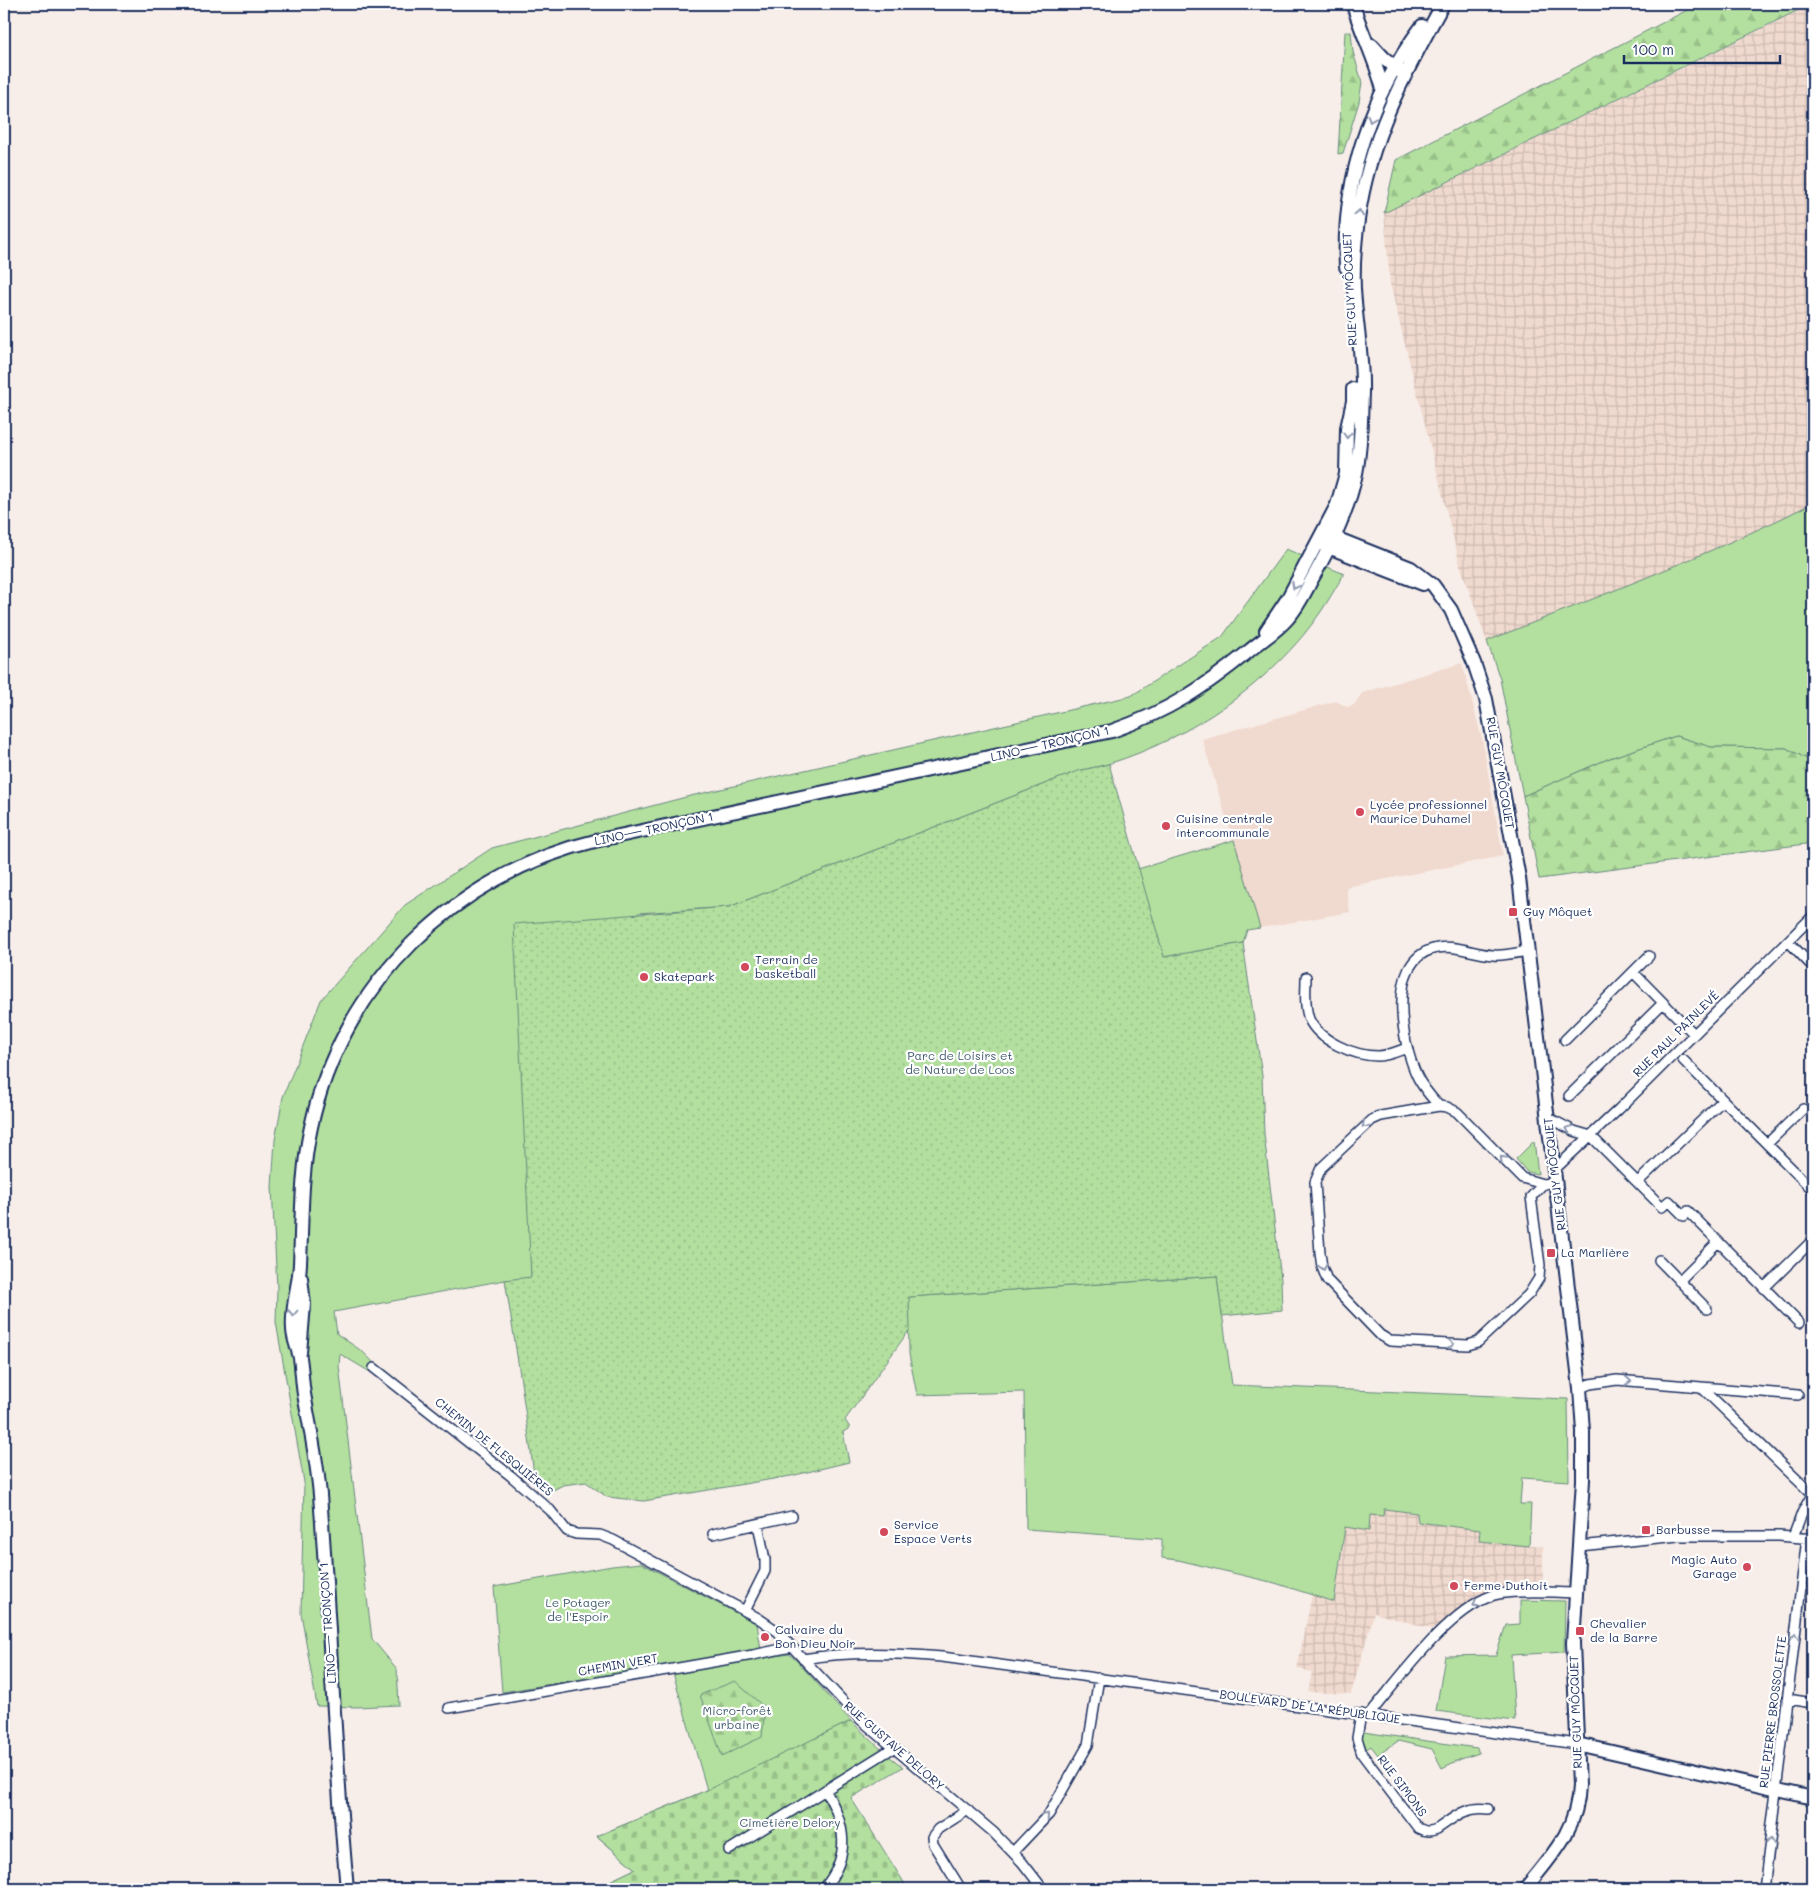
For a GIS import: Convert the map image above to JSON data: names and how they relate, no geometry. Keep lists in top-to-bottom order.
{
  "streets": {
    "main road": ["RUE GUY MÔCQUET", "LINO— TRONÇON 1", "BOULEVARD DE LA RÉPUBLIQUE"],
    "street": [
      "RUE PAUL PAINLEVÉ",
      "CHEMIN DE FLESQUIÈRES",
      "CHEMIN VERT",
      "RUE PIERRE BROSSOLETTE",
      "RUE GUSTAVE DELORY",
      "RUE SIMONS"
    ]
  },
  "crossings": [
    ["RUE GUY MÔCQUET", "LINO— TRONÇON 1"],
    ["RUE GUY MÔCQUET", "RUE PAUL PAINLEVÉ"],
    ["RUE GUY MÔCQUET", "BOULEVARD DE LA RÉPUBLIQUE"],
    ["CHEMIN DE FLESQUIÈRES", "RUE GUSTAVE DELORY"],
    ["CHEMIN VERT", "RUE GUSTAVE DELORY"],
    ["BOULEVARD DE LA RÉPUBLIQUE", "RUE PIERRE BROSSOLETTE"],
    ["BOULEVARD DE LA RÉPUBLIQUE", "RUE GUSTAVE DELORY"],
    ["BOULEVARD DE LA RÉPUBLIQUE", "RUE SIMONS"]
  ],
  "one_way": ["RUE PIERRE BROSSOLETTE"],
  "parks": [
    "Parc de Loisirs et de Nature de Loos",
    "Le Potager de l'Espoir",
    "Micro-forêt urbaine",
    "Cimetière Delory"
  ],
  "places": {
    "other": [
      "Lycée professionnel Maurice Duhamel",
      "Cuisine centrale intercommunale",
      "Terrain de basketball",
      "Skatepark",
      "Service Espace Verts",
      "Magic Auto Garage",
      "Ferme Duthoit",
      "Calvaire du Bon Dieu Noir"
    ],
    "transit": [
      "Guy Môquet",
      "La Marlière",
      "Barbusse",
      "Chevalier de la Barre"
    ]
  },
  "scale_bar": "100 m"
}
